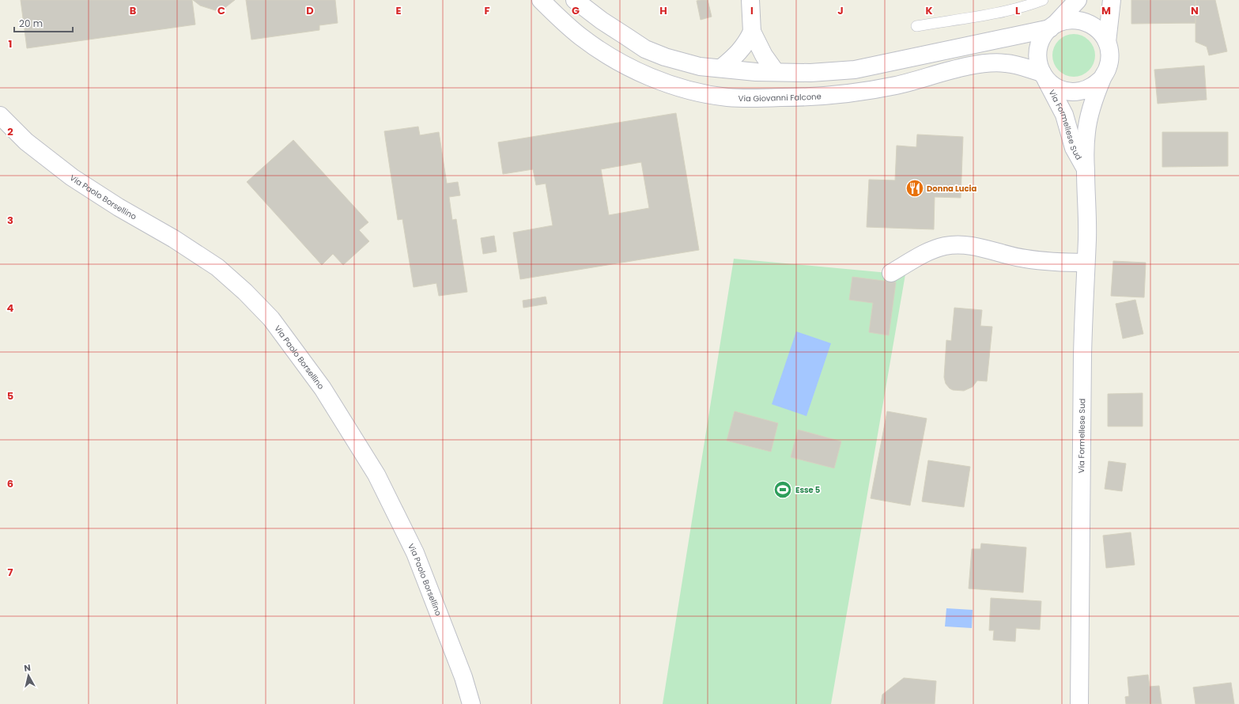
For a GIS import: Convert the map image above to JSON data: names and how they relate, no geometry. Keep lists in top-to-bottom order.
{
  "streets": {
    "street": ["Via Giovanni Falcone", "Via Formellese Sud", "Via Paolo Borsellino"]
  },
  "crossings": [
    ["Via Giovanni Falcone", "Via Formellese Sud"]
  ],
  "places": {
    "restaurant": ["Donna Lucia"],
    "sports": ["Esse 5"]
  },
  "scale_bar": "20 m",
  "north": "top",
  "grid": {
    "columns": [
      "B",
      "C",
      "D",
      "E",
      "F",
      "G",
      "H",
      "I",
      "J",
      "K",
      "L",
      "M",
      "N"
    ],
    "rows": [
      "1",
      "2",
      "3",
      "4",
      "5",
      "6",
      "7"
    ]
  }
}
